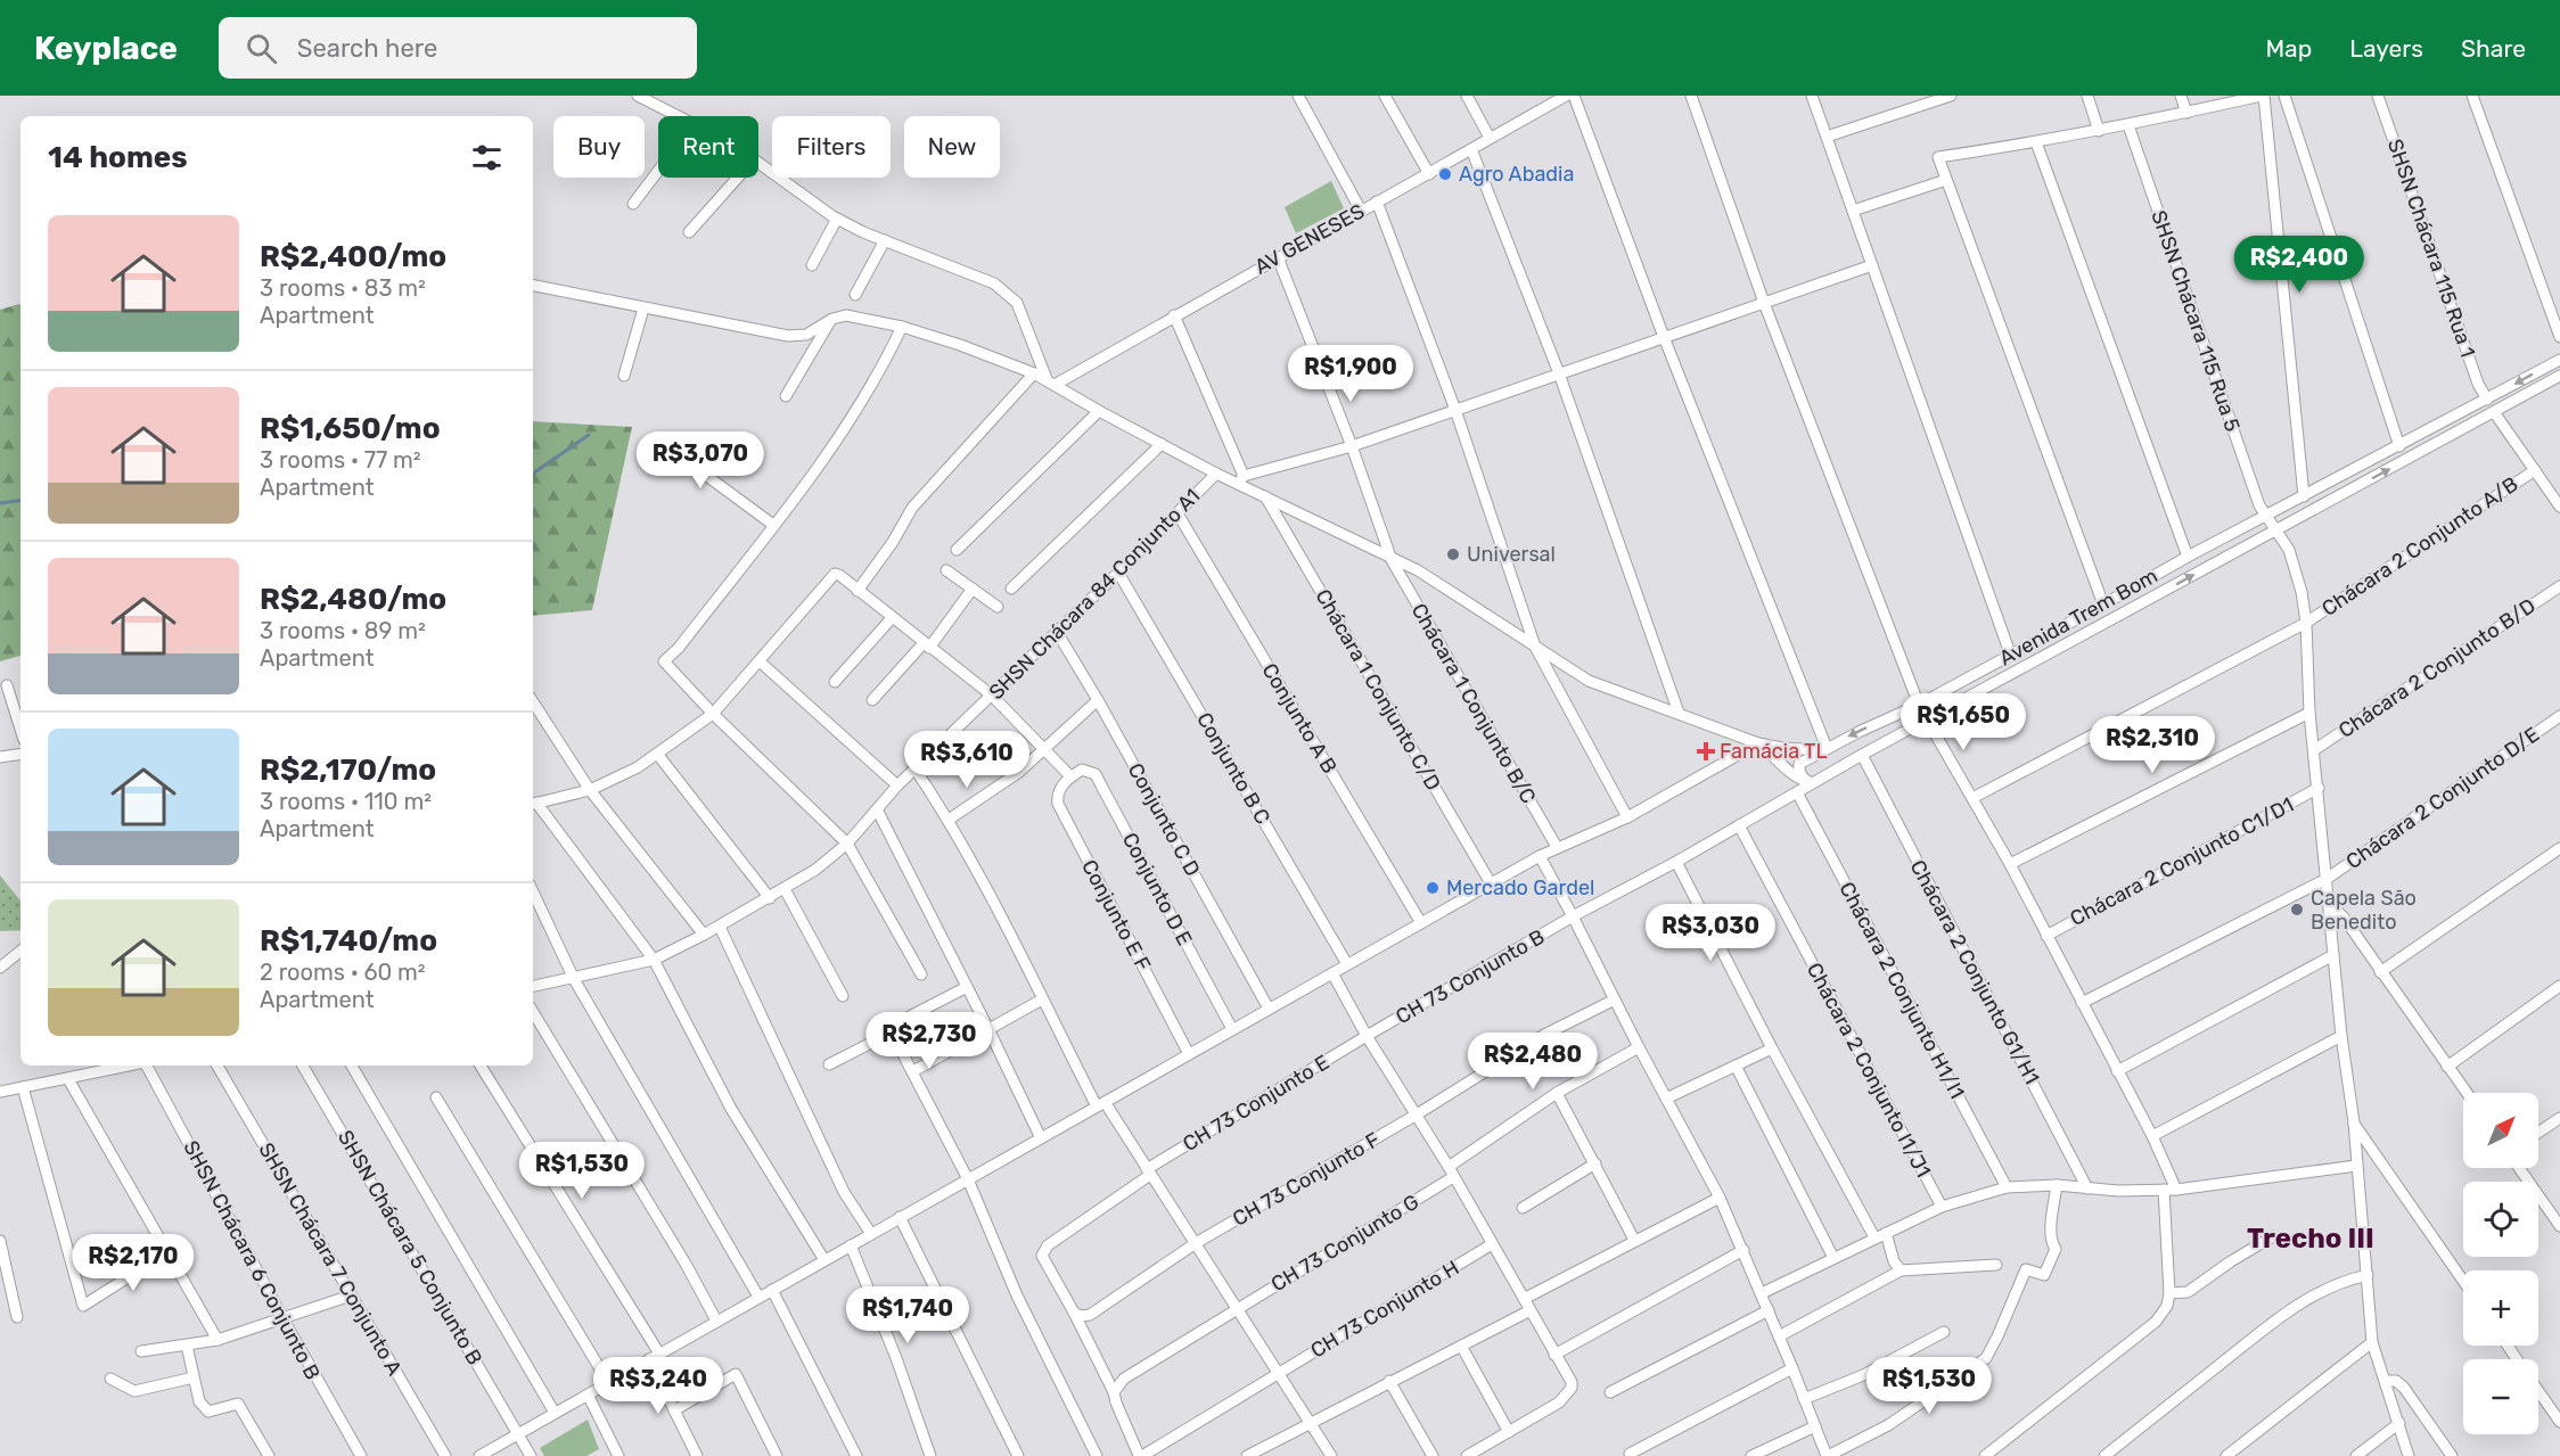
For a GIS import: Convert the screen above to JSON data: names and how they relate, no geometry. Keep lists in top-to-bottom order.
{
  "streets": {
    "street": [
      "AV GENESES",
      "SHSN Chácara 115 Rua 1",
      "SHSN Chácara 115 Rua 5",
      "Chácara 2 Conjunto A/B",
      "SHSN Chácara 84 Conjunto A1",
      "Avenida Trem Bom",
      "Chácara 2 Conjunto B/D",
      "Chácara 1 Conjunto C/D",
      "Chácara 1 Conjunto B/C",
      "Conjunto A B",
      "Conjunto B C",
      "Chácara 2 Conjunto D/E",
      "Conjunto C D",
      "Chácara 2 Conjunto C1/D1",
      "Conjunto D E",
      "Conjunto E F",
      "Chácara 2 Conjunto G1/H1",
      "CH 73 Conjunto B",
      "Chácara 2 Conjunto H1/I1",
      "Chácara 2 Conjunto I1/J1",
      "CH 73 Conjunto E",
      "CH 73 Conjunto F",
      "CH 73 Conjunto G",
      "SHSN Chácara 5 Conjunto B",
      "SHSN Chácara 7 Conjunto A",
      "SHSN Chácara 6 Conjunto B",
      "CH 73 Conjunto H"
    ]
  },
  "crossings": [
    ["AV GENESES", "Chácara 1 Conjunto B/C"],
    ["SHSN Chácara 115 Rua 1", "Avenida Trem Bom"],
    ["SHSN Chácara 115 Rua 5", "Avenida Trem Bom"],
    ["SHSN Chácara 84 Conjunto A1", "Conjunto A B"],
    ["SHSN Chácara 84 Conjunto A1", "Conjunto B C"],
    ["SHSN Chácara 84 Conjunto A1", "Conjunto C D"],
    ["Avenida Trem Bom", "Chácara 2 Conjunto G1/H1"],
    ["Avenida Trem Bom", "CH 73 Conjunto B"],
    ["Conjunto D E", "Conjunto E F"],
    ["CH 73 Conjunto B", "Chácara 2 Conjunto H1/I1"],
    ["CH 73 Conjunto B", "Chácara 2 Conjunto I1/J1"],
    ["CH 73 Conjunto B", "CH 73 Conjunto E"],
    ["CH 73 Conjunto E", "CH 73 Conjunto F"]
  ],
  "districts": ["Trecho III"],
  "places": {
    "other": [
      "Agro Abadia",
      "Universal",
      "Mercado Gardel",
      "Capela São Benedito"
    ],
    "health": ["Famácia TL"]
  },
  "north": "top right",
  "page": {
    "header": "Keyplace",
    "search": "Search here",
    "nav": ["Map", "Layers", "Share"],
    "chip": [
      "Buy",
      "Rent",
      "Filters",
      "New"
    ],
    "heading": "14 homes",
    "list": [
      {
        "name": "R$2,400/mo",
        "note": "3 rooms · 83 m² · Apartment"
      },
      {
        "name": "R$1,650/mo",
        "note": "3 rooms · 77 m² · Apartment"
      },
      {
        "name": "R$2,480/mo",
        "note": "3 rooms · 89 m² · Apartment"
      },
      {
        "name": "R$2,170/mo",
        "note": "3 rooms · 110 m² · Apartment"
      },
      {
        "name": "R$1,740/mo",
        "note": "2 rooms · 60 m² · Apartment"
      }
    ],
    "price": [
      "R$2,400",
      "R$1,900",
      "R$3,070",
      "R$1,650",
      "R$2,310",
      "R$3,610",
      "R$3,030",
      "R$2,730",
      "R$2,480",
      "R$1,530",
      "R$2,170",
      "R$1,740",
      "R$3,240",
      "R$1,530"
    ],
    "map_buttons": ["+", "−"]
  }
}
